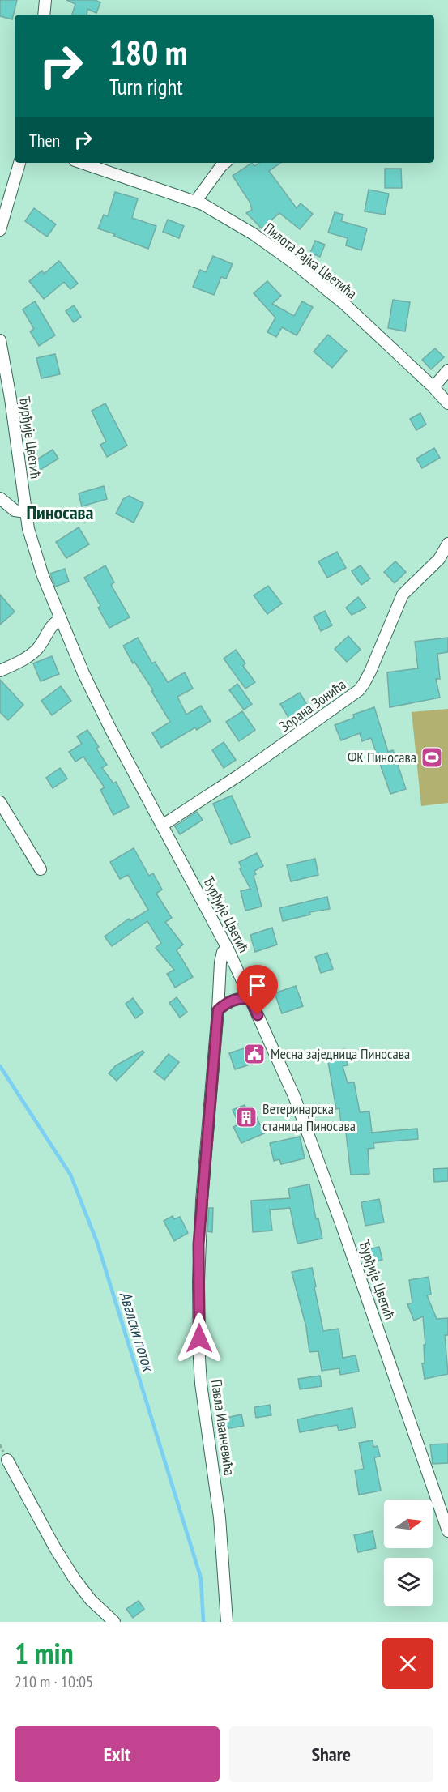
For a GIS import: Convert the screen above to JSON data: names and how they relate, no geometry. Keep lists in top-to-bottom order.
{
  "streets": {
    "street": [
      "Пилота Рајка Цветића",
      "Ђурђије Цветић",
      "Зорана Зонића",
      "Павла Иванчевића"
    ]
  },
  "crossings": [
    ["Ђурђије Цветић", "Зорана Зонића"],
    ["Ђурђије Цветић", "Павла Иванчевића"]
  ],
  "districts": ["Пиносава"],
  "water": ["Авалски поток"],
  "places": {
    "sports": ["ФК Пиносава"],
    "public building": ["Месна заједница Пиносава"],
    "building": ["Ветеринарска станица Пиносава"]
  },
  "north": "right",
  "page": {
    "turn": ["180 m", "Turn right"],
    "then": "Then",
    "heading": ["1 min", "210 m · 10:05"],
    "buttons": ["Exit", "Share"]
  }
}
